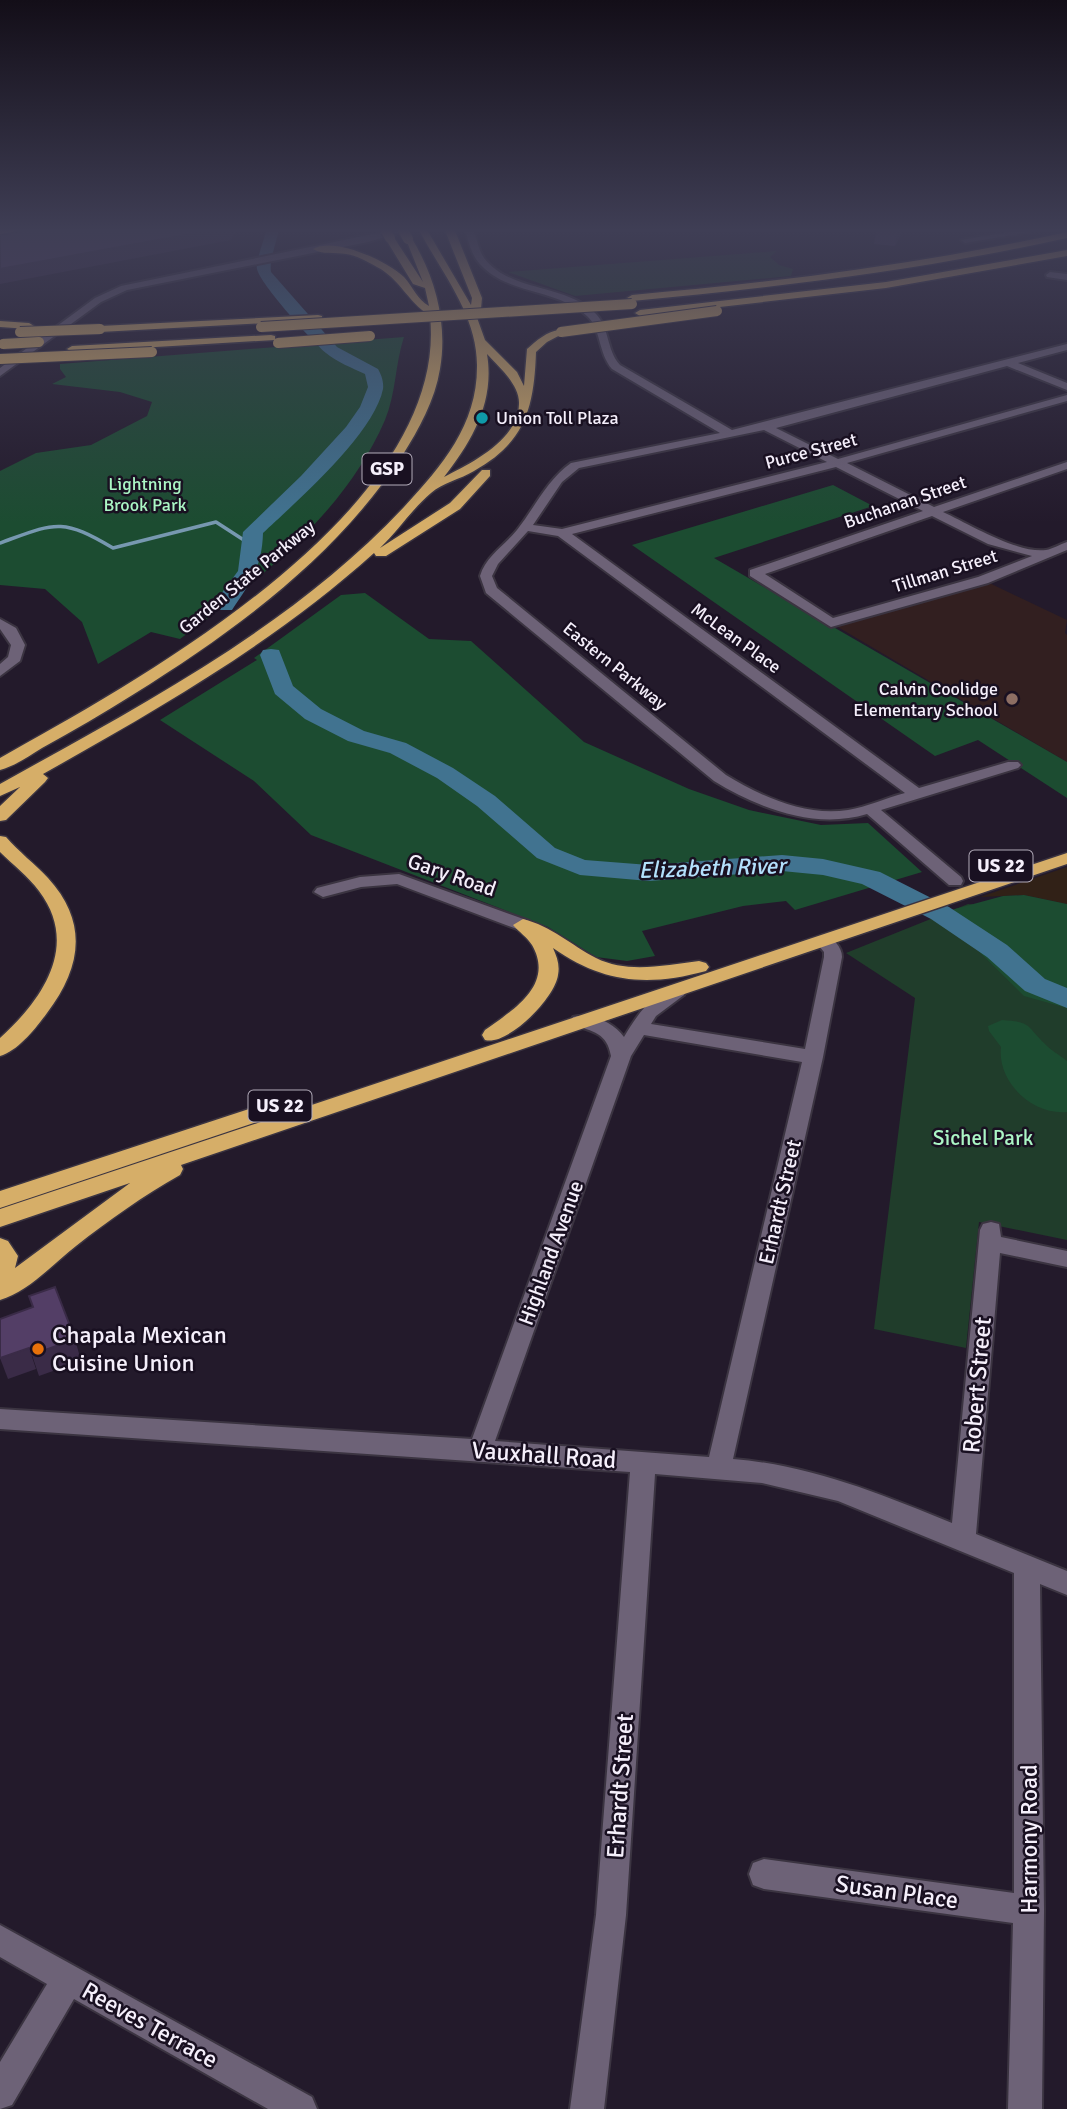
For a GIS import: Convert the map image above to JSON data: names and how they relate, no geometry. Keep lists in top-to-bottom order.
{
  "streets": {
    "highway": ["GSP", "Garden State Parkway", "US 22"],
    "street": [
      "Purce Street",
      "Buchanan Street",
      "Tillman Street",
      "McLean Place",
      "Eastern Parkway",
      "Gary Road",
      "Erhardt Street",
      "Highland Avenue",
      "Robert Street",
      "Vauxhall Road",
      "Harmony Road",
      "Susan Place",
      "Reeves Terrace"
    ]
  },
  "crossings": [
    ["Purce Street", "McLean Place"],
    ["Buchanan Street", "Tillman Street"],
    ["McLean Place", "Eastern Parkway"],
    ["US 22", "Erhardt Street"],
    ["US 22", "Highland Avenue"],
    ["Erhardt Street", "Vauxhall Road"],
    ["Highland Avenue", "Vauxhall Road"],
    ["Robert Street", "Vauxhall Road"],
    ["Vauxhall Road", "Harmony Road"],
    ["Harmony Road", "Susan Place"]
  ],
  "water": ["Elizabeth River"],
  "parks": ["Lightning Brook Park", "Sichel Park"],
  "places": ["Union Toll Plaza", "Calvin Coolidge Elementary School", "Chapala Mexican Cuisine Union"]
}
